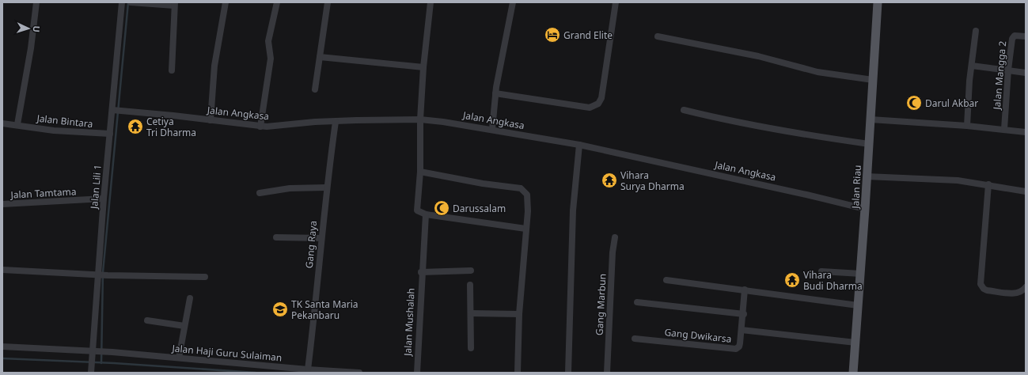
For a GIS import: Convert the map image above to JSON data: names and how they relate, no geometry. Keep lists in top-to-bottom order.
{
  "streets": {
    "main road": ["Jalan Riau"],
    "street": [
      "Jalan Mangga 2",
      "Jalan Angkasa",
      "Jalan Bintara",
      "Jalan Lili 1",
      "Jalan Tamtama",
      "Gang Raya",
      "Gang Marbun",
      "Jalan Mushalah",
      "Gang Dwikarsa",
      "Jalan Haji Guru Sulaiman"
    ]
  },
  "crossings": [
    ["Jalan Angkasa", "Jalan Lili 1"],
    ["Jalan Angkasa", "Jalan Riau"],
    ["Jalan Angkasa", "Gang Raya"],
    ["Jalan Bintara", "Jalan Lili 1"],
    ["Jalan Lili 1", "Jalan Tamtama"],
    ["Jalan Lili 1", "Jalan Haji Guru Sulaiman"],
    ["Gang Raya", "Jalan Haji Guru Sulaiman"]
  ],
  "places": {
    "hotel": ["Grand Elite"],
    "mosque": ["Darul Akbar", "Darussalam"],
    "temple": ["Cetiya Tri Dharma", "Vihara Surya Dharma", "Vihara Budi Dharma"],
    "school or university": ["TK Santa Maria Pekanbaru"]
  },
  "north": "right"
}
